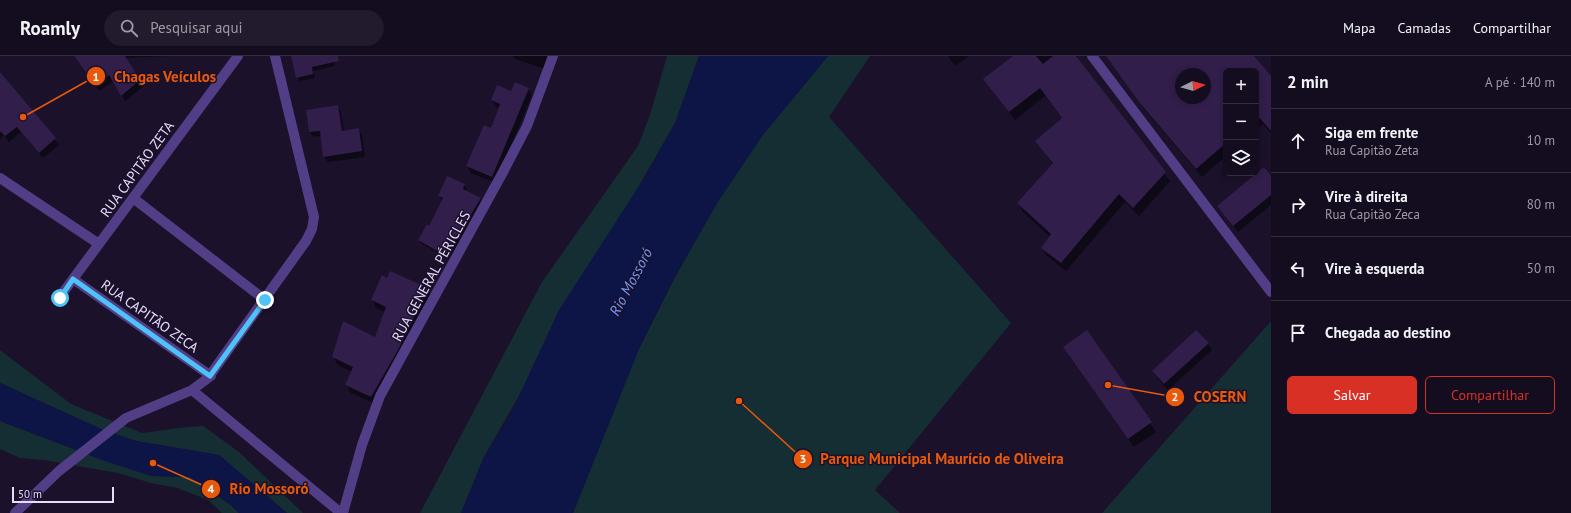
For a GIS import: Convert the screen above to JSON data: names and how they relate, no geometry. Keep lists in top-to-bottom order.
{
  "streets": {
    "street": ["RUA CAPITÃO ZETA", "RUA GENERAL PÉRICLES", "RUA CAPITÃO ZECA"]
  },
  "crossings": [
    ["RUA CAPITÃO ZETA", "RUA CAPITÃO ZECA"]
  ],
  "water": ["Rio Mossoró"],
  "places": [
    "Chagas Veículos",
    "COSERN",
    "Parque Municipal Maurício de Oliveira",
    "Rio Mossoró"
  ],
  "scale_bar": "50 m",
  "north": "right",
  "page": {
    "header": "Roamly",
    "search": "Pesquisar aqui",
    "nav": ["Mapa", "Camadas", "Compartilhar"],
    "heading": ["2 min", "A pé · 140 m"],
    "map_buttons": ["+", "−"],
    "list": [
      ["Siga em frente", "Rua Capitão Zeta", "10 m"],
      ["Vire à direita", "Rua Capitão Zeca", "80 m"],
      ["Vire à esquerda", "50 m"],
      "Chegada ao destino"
    ],
    "buttons": ["Salvar", "Compartilhar"],
    "scale": "50 m"
  }
}
